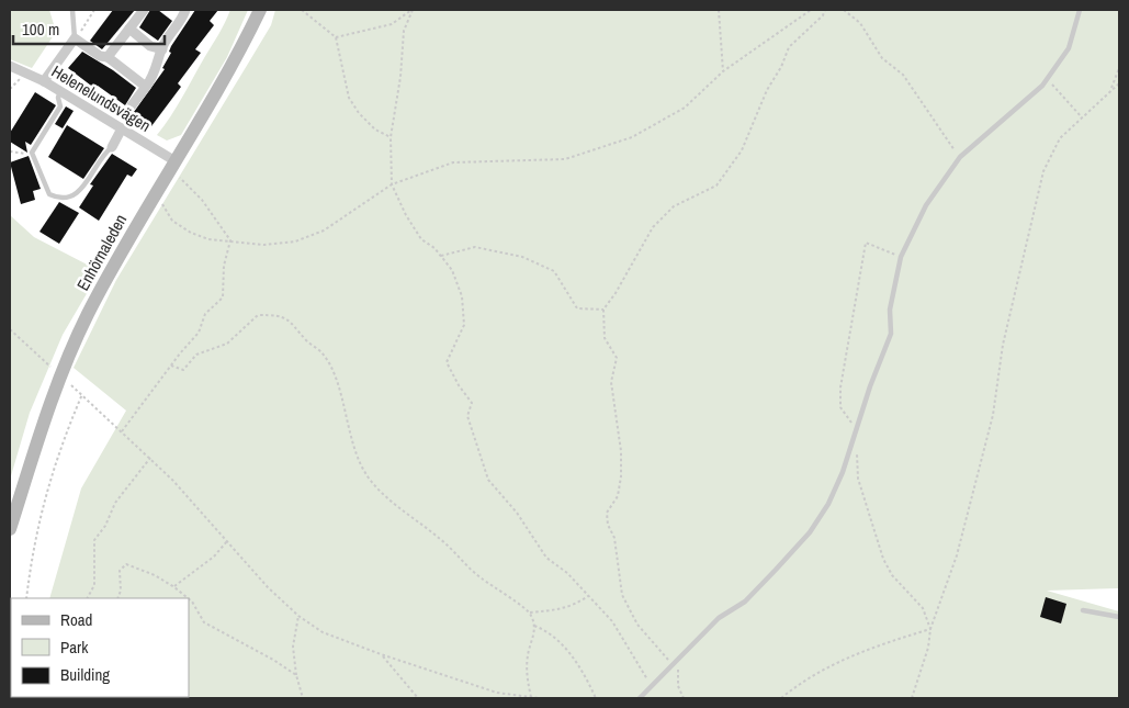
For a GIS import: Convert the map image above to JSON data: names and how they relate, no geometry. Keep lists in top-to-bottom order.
{
  "streets": {
    "street": ["Helenelundsvägen", "Enhörnaleden"]
  },
  "crossings": [
    ["Helenelundsvägen", "Enhörnaleden"]
  ],
  "legend": ["Road", "Park", "Building"],
  "scale_bar": "100 m"
}
